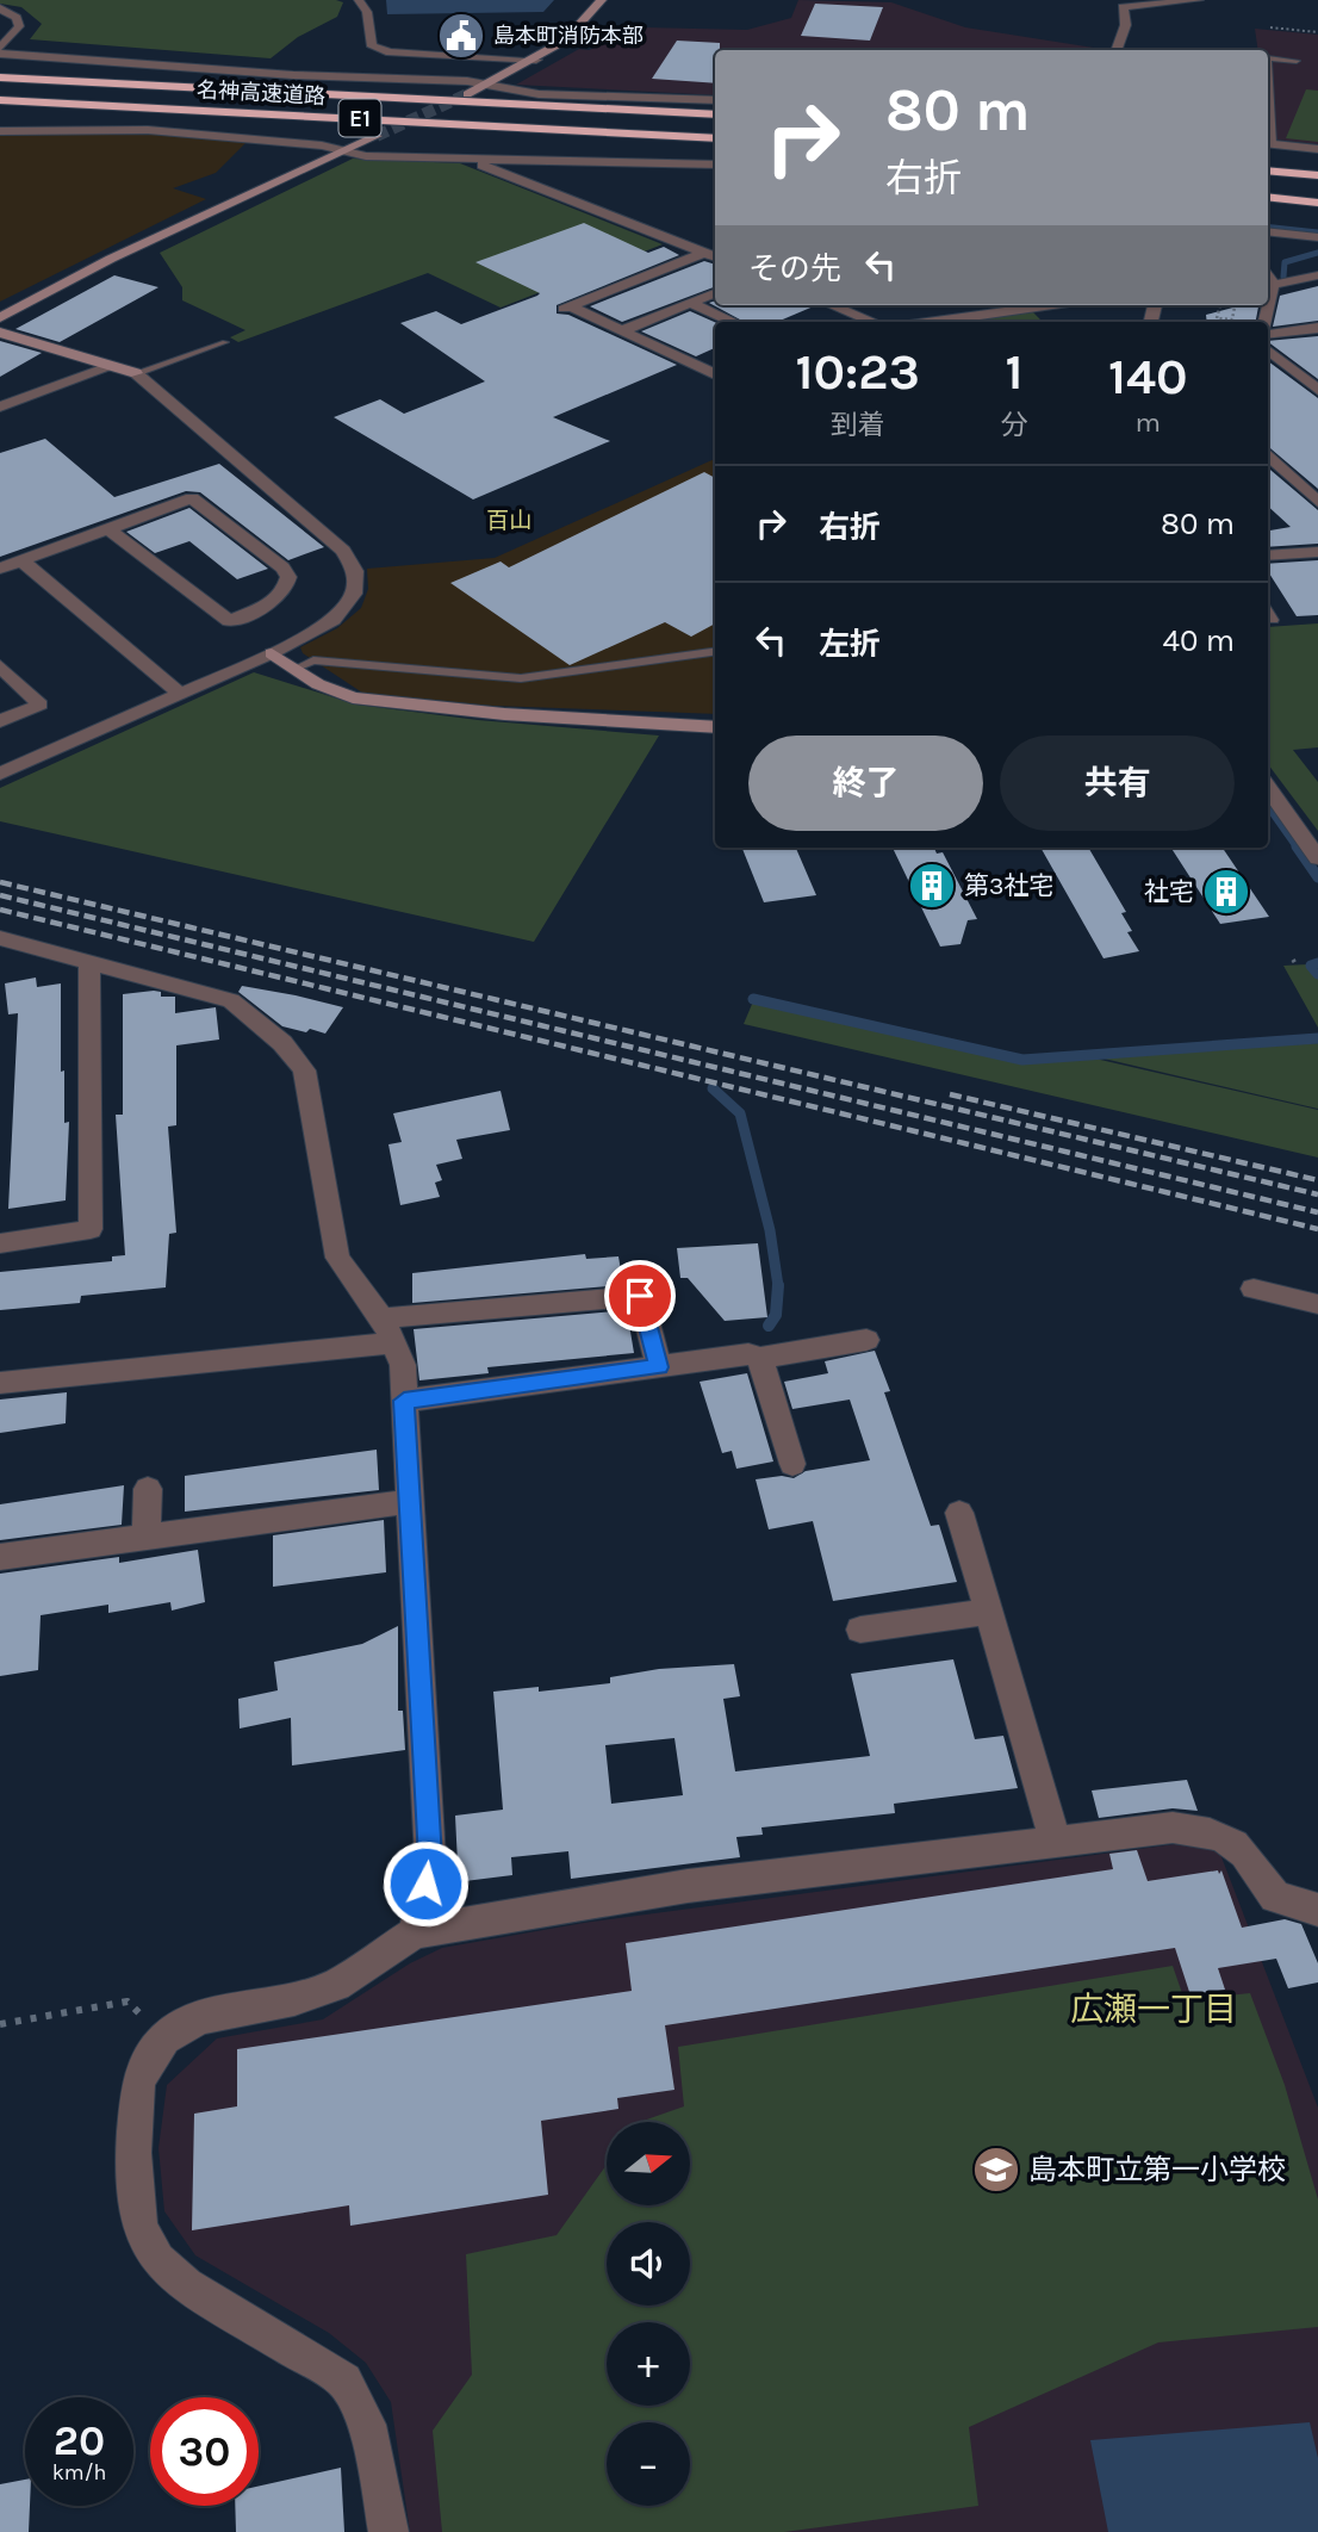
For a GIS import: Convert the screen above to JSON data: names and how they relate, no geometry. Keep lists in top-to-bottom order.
{
  "streets": {
    "highway": ["名神高速道路", "E1"]
  },
  "districts": ["百山", "広瀬一丁目"],
  "places": {
    "public building": ["島本町消防本部"],
    "building": ["第3社宅", "社宅"],
    "school or university": ["島本町立第一小学校"]
  },
  "north": "right",
  "page": {
    "turn": ["80 m", "右折"],
    "then": "その先",
    "eta": [
      "10:23",
      "到着",
      "1",
      "分",
      "140",
      "m"
    ],
    "list": [
      {
        "name": "右折",
        "value": "80 m"
      },
      {
        "name": "左折",
        "value": "40 m"
      }
    ],
    "buttons": ["終了", "共有"],
    "map_buttons": ["+", "−"],
    "speed": "20 km/h",
    "limit": "30"
  }
}
